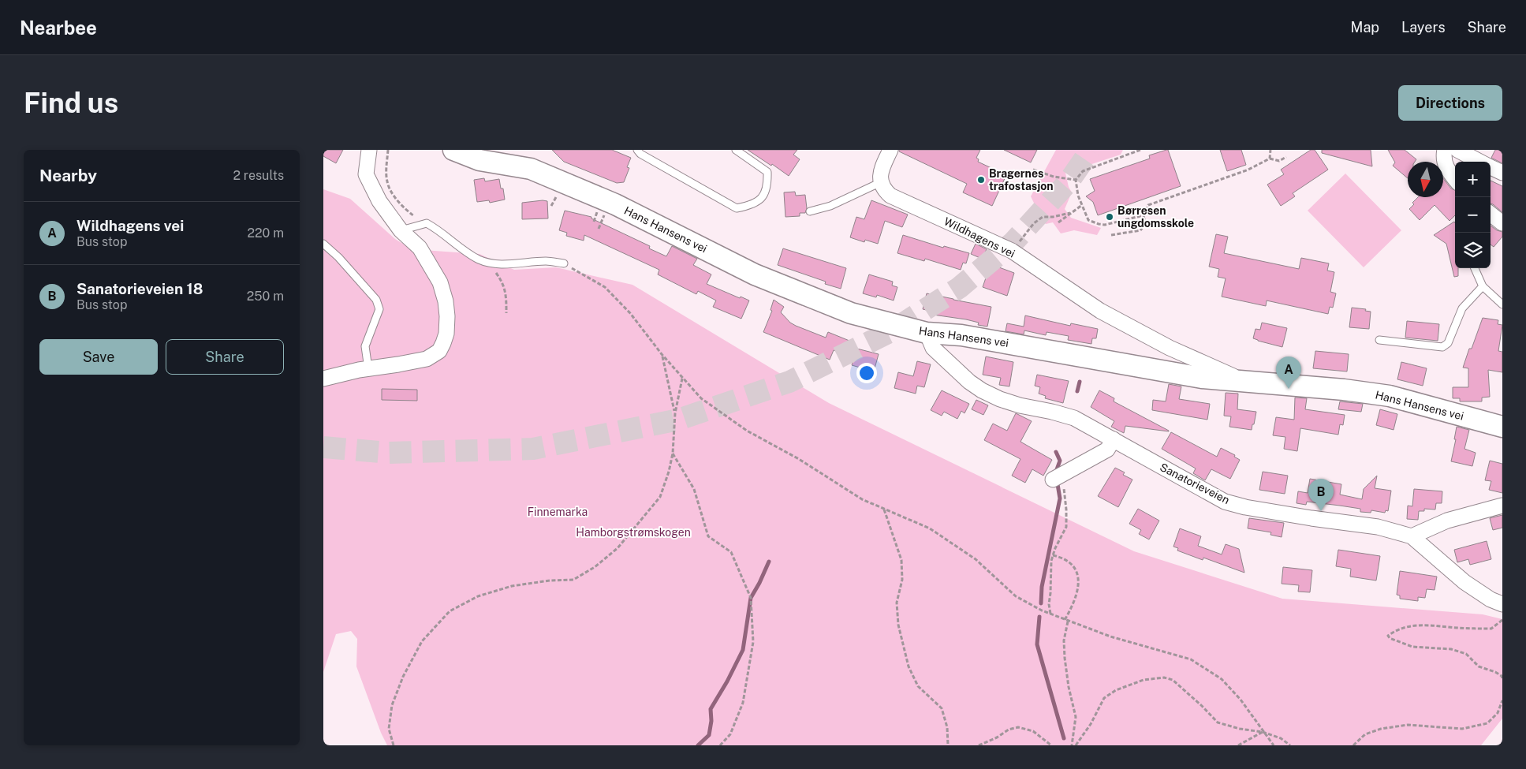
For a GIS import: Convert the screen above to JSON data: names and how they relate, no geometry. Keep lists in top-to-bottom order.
{
  "streets": {
    "main road": ["Hans Hansens vei"],
    "street": ["Wildhagens vei", "Sanatorieveien"]
  },
  "crossings": [
    ["Hans Hansens vei", "Wildhagens vei"],
    ["Hans Hansens vei", "Sanatorieveien"]
  ],
  "parks": ["Finnemarka", "Hamborgstrømskogen"],
  "places": ["Bragernes trafostasjon", "Børresen ungdomsskole"],
  "north": "bottom",
  "page": {
    "header": "Nearbee",
    "nav": ["Map", "Layers", "Share"],
    "buttons": [
      "Directions",
      ["Save", "Share"]
    ],
    "title": "Find us",
    "heading": ["Nearby", "2 results"],
    "map_buttons": ["+", "−"],
    "list": [
      {
        "mark": "A",
        "name": "Wildhagens vei",
        "note": "Bus stop",
        "value": "220 m"
      },
      {
        "mark": "B",
        "name": "Sanatorieveien 18",
        "note": "Bus stop",
        "value": "250 m"
      }
    ],
    "pins": ["A", "B"]
  }
}
